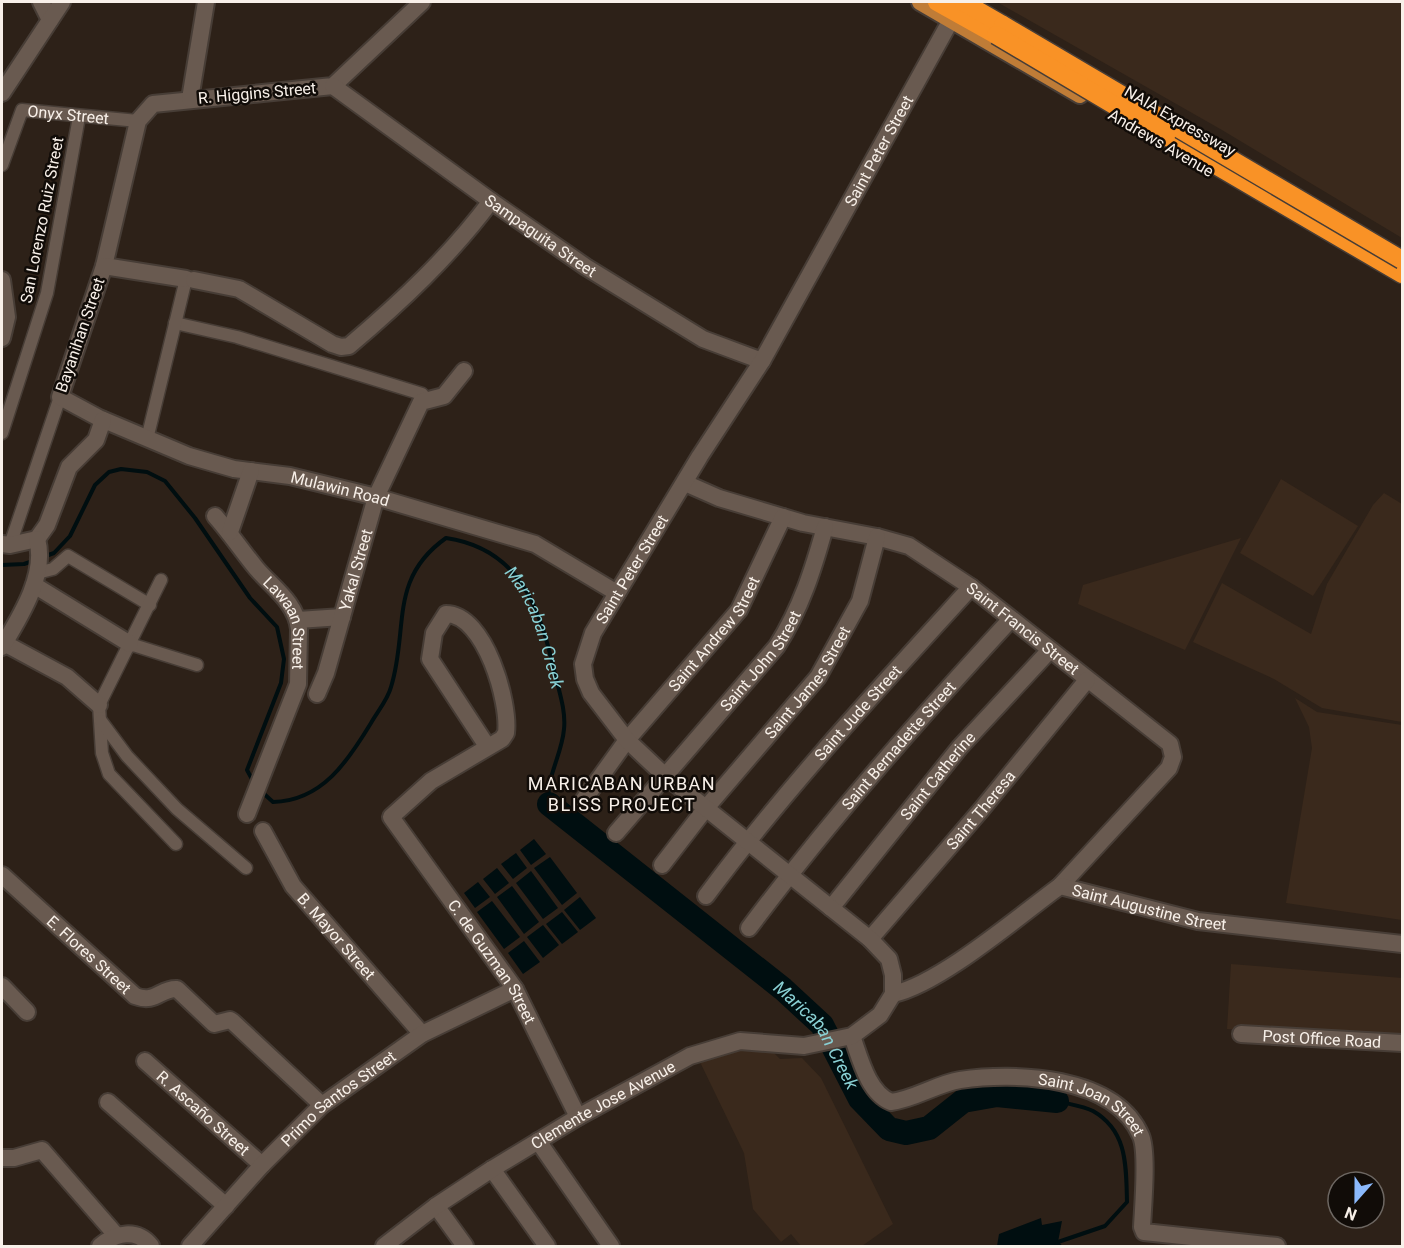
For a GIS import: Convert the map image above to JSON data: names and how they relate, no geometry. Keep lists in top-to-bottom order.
{
  "streets": {
    "highway": ["NAIA Expressway"],
    "main road": ["Andrews Avenue"],
    "street": [
      "R. Higgins Street",
      "Onyx Street",
      "Saint Peter Street",
      "San Lorenzo Ruiz Street",
      "Sampaguita Street",
      "Bayanihan Street",
      "Mulawin Road",
      "Yakal Street",
      "Lawaan Street",
      "Saint Francis Street",
      "Saint Andrew Street",
      "Saint John Street",
      "Saint James Street",
      "Saint Jude Street",
      "Saint Bernadette Street",
      "Saint Catherine",
      "Saint Theresa",
      "Saint Augustine Street",
      "B. Mayor Street",
      "E. Flores Street",
      "C. de Guzman Street",
      "Post Office Road",
      "Primo Santos Street",
      "Clemente Jose Avenue",
      "Saint Joan Street",
      "R. Ascaño Street"
    ]
  },
  "crossings": [
    ["R. Higgins Street", "Onyx Street"],
    ["R. Higgins Street", "Sampaguita Street"],
    ["R. Higgins Street", "Bayanihan Street"],
    ["Onyx Street", "San Lorenzo Ruiz Street"],
    ["Onyx Street", "Bayanihan Street"],
    ["NAIA Expressway", "Andrews Avenue"],
    ["Andrews Avenue", "Saint Peter Street"],
    ["Saint Peter Street", "Sampaguita Street"],
    ["Saint Peter Street", "Mulawin Road"],
    ["Saint Peter Street", "Saint Francis Street"],
    ["Saint Peter Street", "Saint Andrew Street"],
    ["Saint Peter Street", "Saint John Street"],
    ["Saint Peter Street", "Saint James Street"],
    ["Saint Peter Street", "Saint Jude Street"],
    ["Saint Peter Street", "Saint Bernadette Street"],
    ["Saint Peter Street", "Saint Catherine"],
    ["Saint Peter Street", "Saint Theresa"],
    ["Saint Peter Street", "Saint Augustine Street"],
    ["Bayanihan Street", "Mulawin Road"],
    ["Mulawin Road", "Yakal Street"],
    ["Saint Francis Street", "Saint Andrew Street"],
    ["Saint Francis Street", "Saint John Street"],
    ["Saint Francis Street", "Saint James Street"],
    ["Saint Francis Street", "Saint Jude Street"],
    ["Saint Francis Street", "Saint Bernadette Street"],
    ["Saint Francis Street", "Saint Catherine"],
    ["Saint Francis Street", "Saint Theresa"],
    ["Saint Francis Street", "Saint Augustine Street"],
    ["B. Mayor Street", "Primo Santos Street"],
    ["E. Flores Street", "Primo Santos Street"],
    ["C. de Guzman Street", "Primo Santos Street"],
    ["C. de Guzman Street", "Clemente Jose Avenue"],
    ["Primo Santos Street", "R. Ascaño Street"],
    ["Clemente Jose Avenue", "Saint Joan Street"]
  ],
  "districts": ["MARICABAN URBAN BLISS PROJECT"],
  "water": ["Maricaban Creek"],
  "north": "bottom"
}
